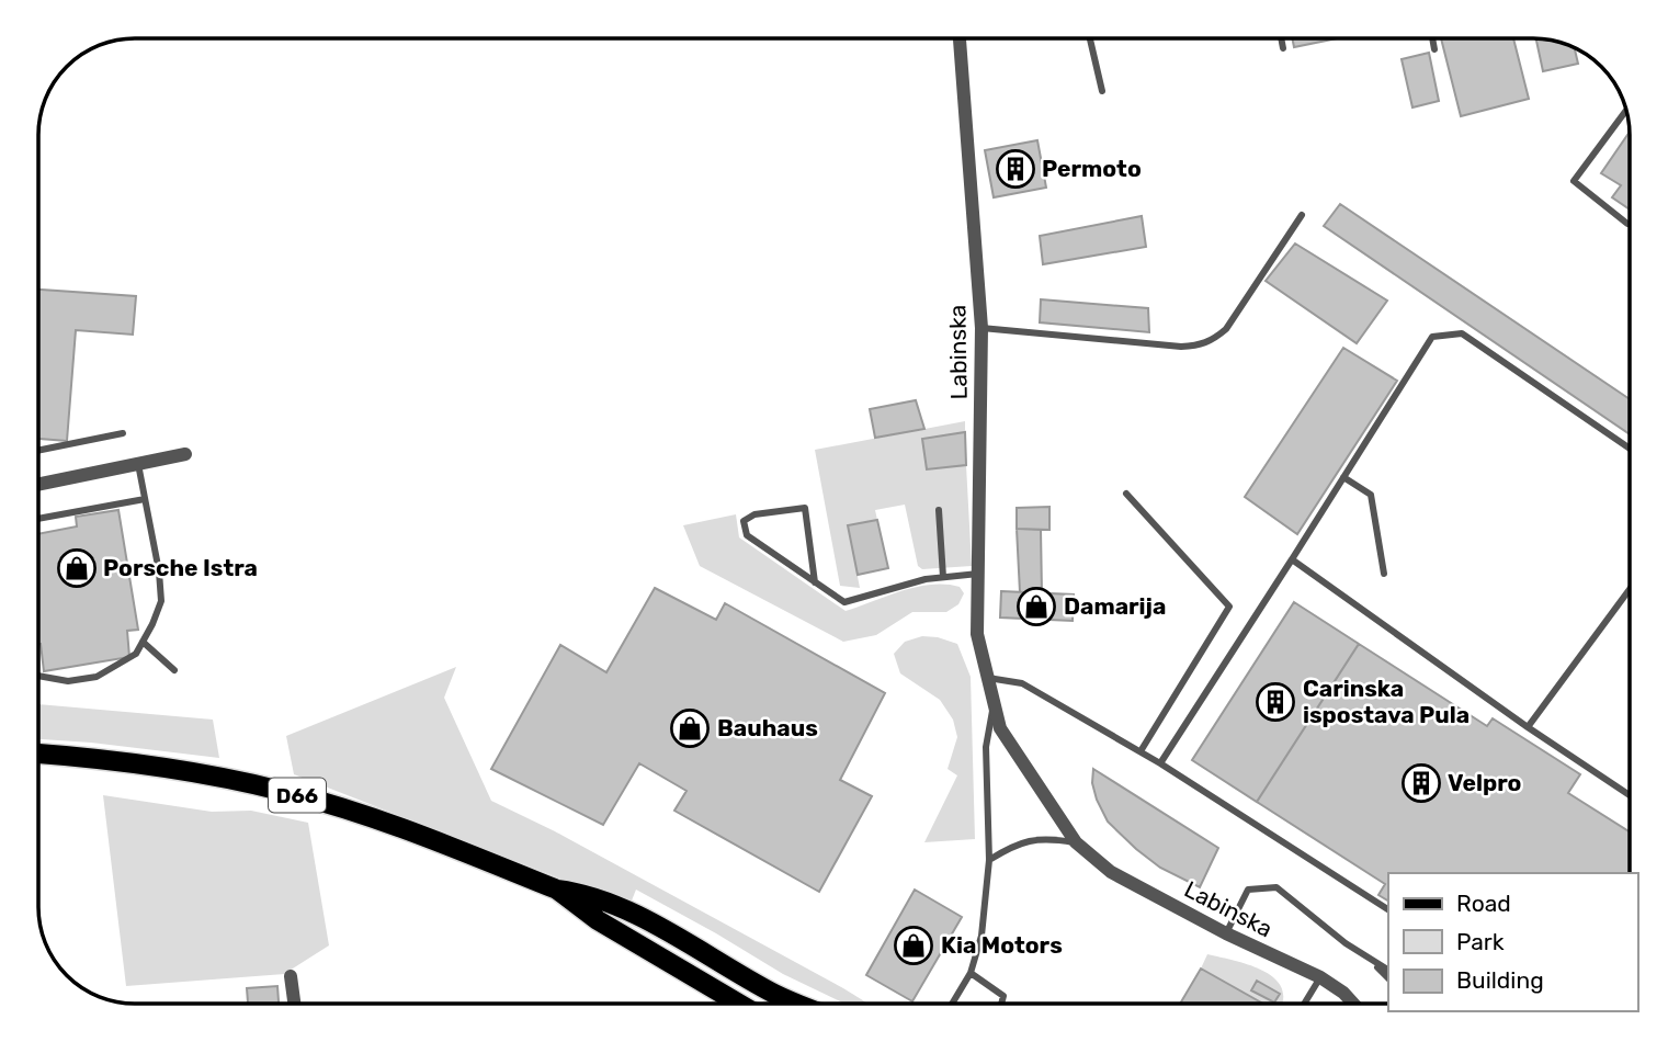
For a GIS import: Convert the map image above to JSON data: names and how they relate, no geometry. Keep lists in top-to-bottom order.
{
  "streets": {
    "main road": ["D66"],
    "street": ["Labinska"]
  },
  "places": {
    "building": ["Permoto", "Carinska ispostava Pula", "Velpro"],
    "shop": [
      "Porsche Istra",
      "Damarija",
      "Bauhaus",
      "Kia Motors"
    ]
  },
  "legend": ["Road", "Park", "Building"]
}
